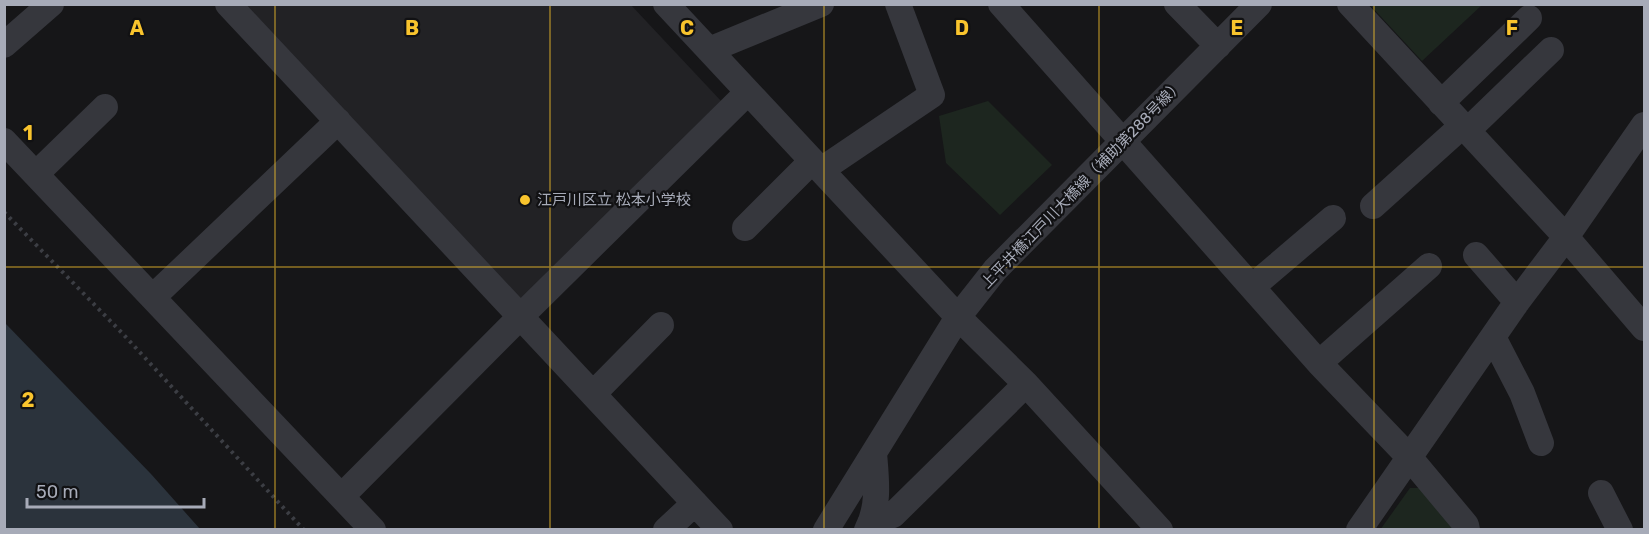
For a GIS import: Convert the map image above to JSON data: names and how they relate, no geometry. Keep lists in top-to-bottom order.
{
  "streets": {
    "street": ["上平井橋江戸川大橋線（補助第288号線）"]
  },
  "places": ["江戸川区立 松本小学校"],
  "scale_bar": "50 m",
  "grid": {
    "columns": [
      "A",
      "B",
      "C",
      "D",
      "E",
      "F"
    ],
    "rows": ["1", "2"]
  }
}
